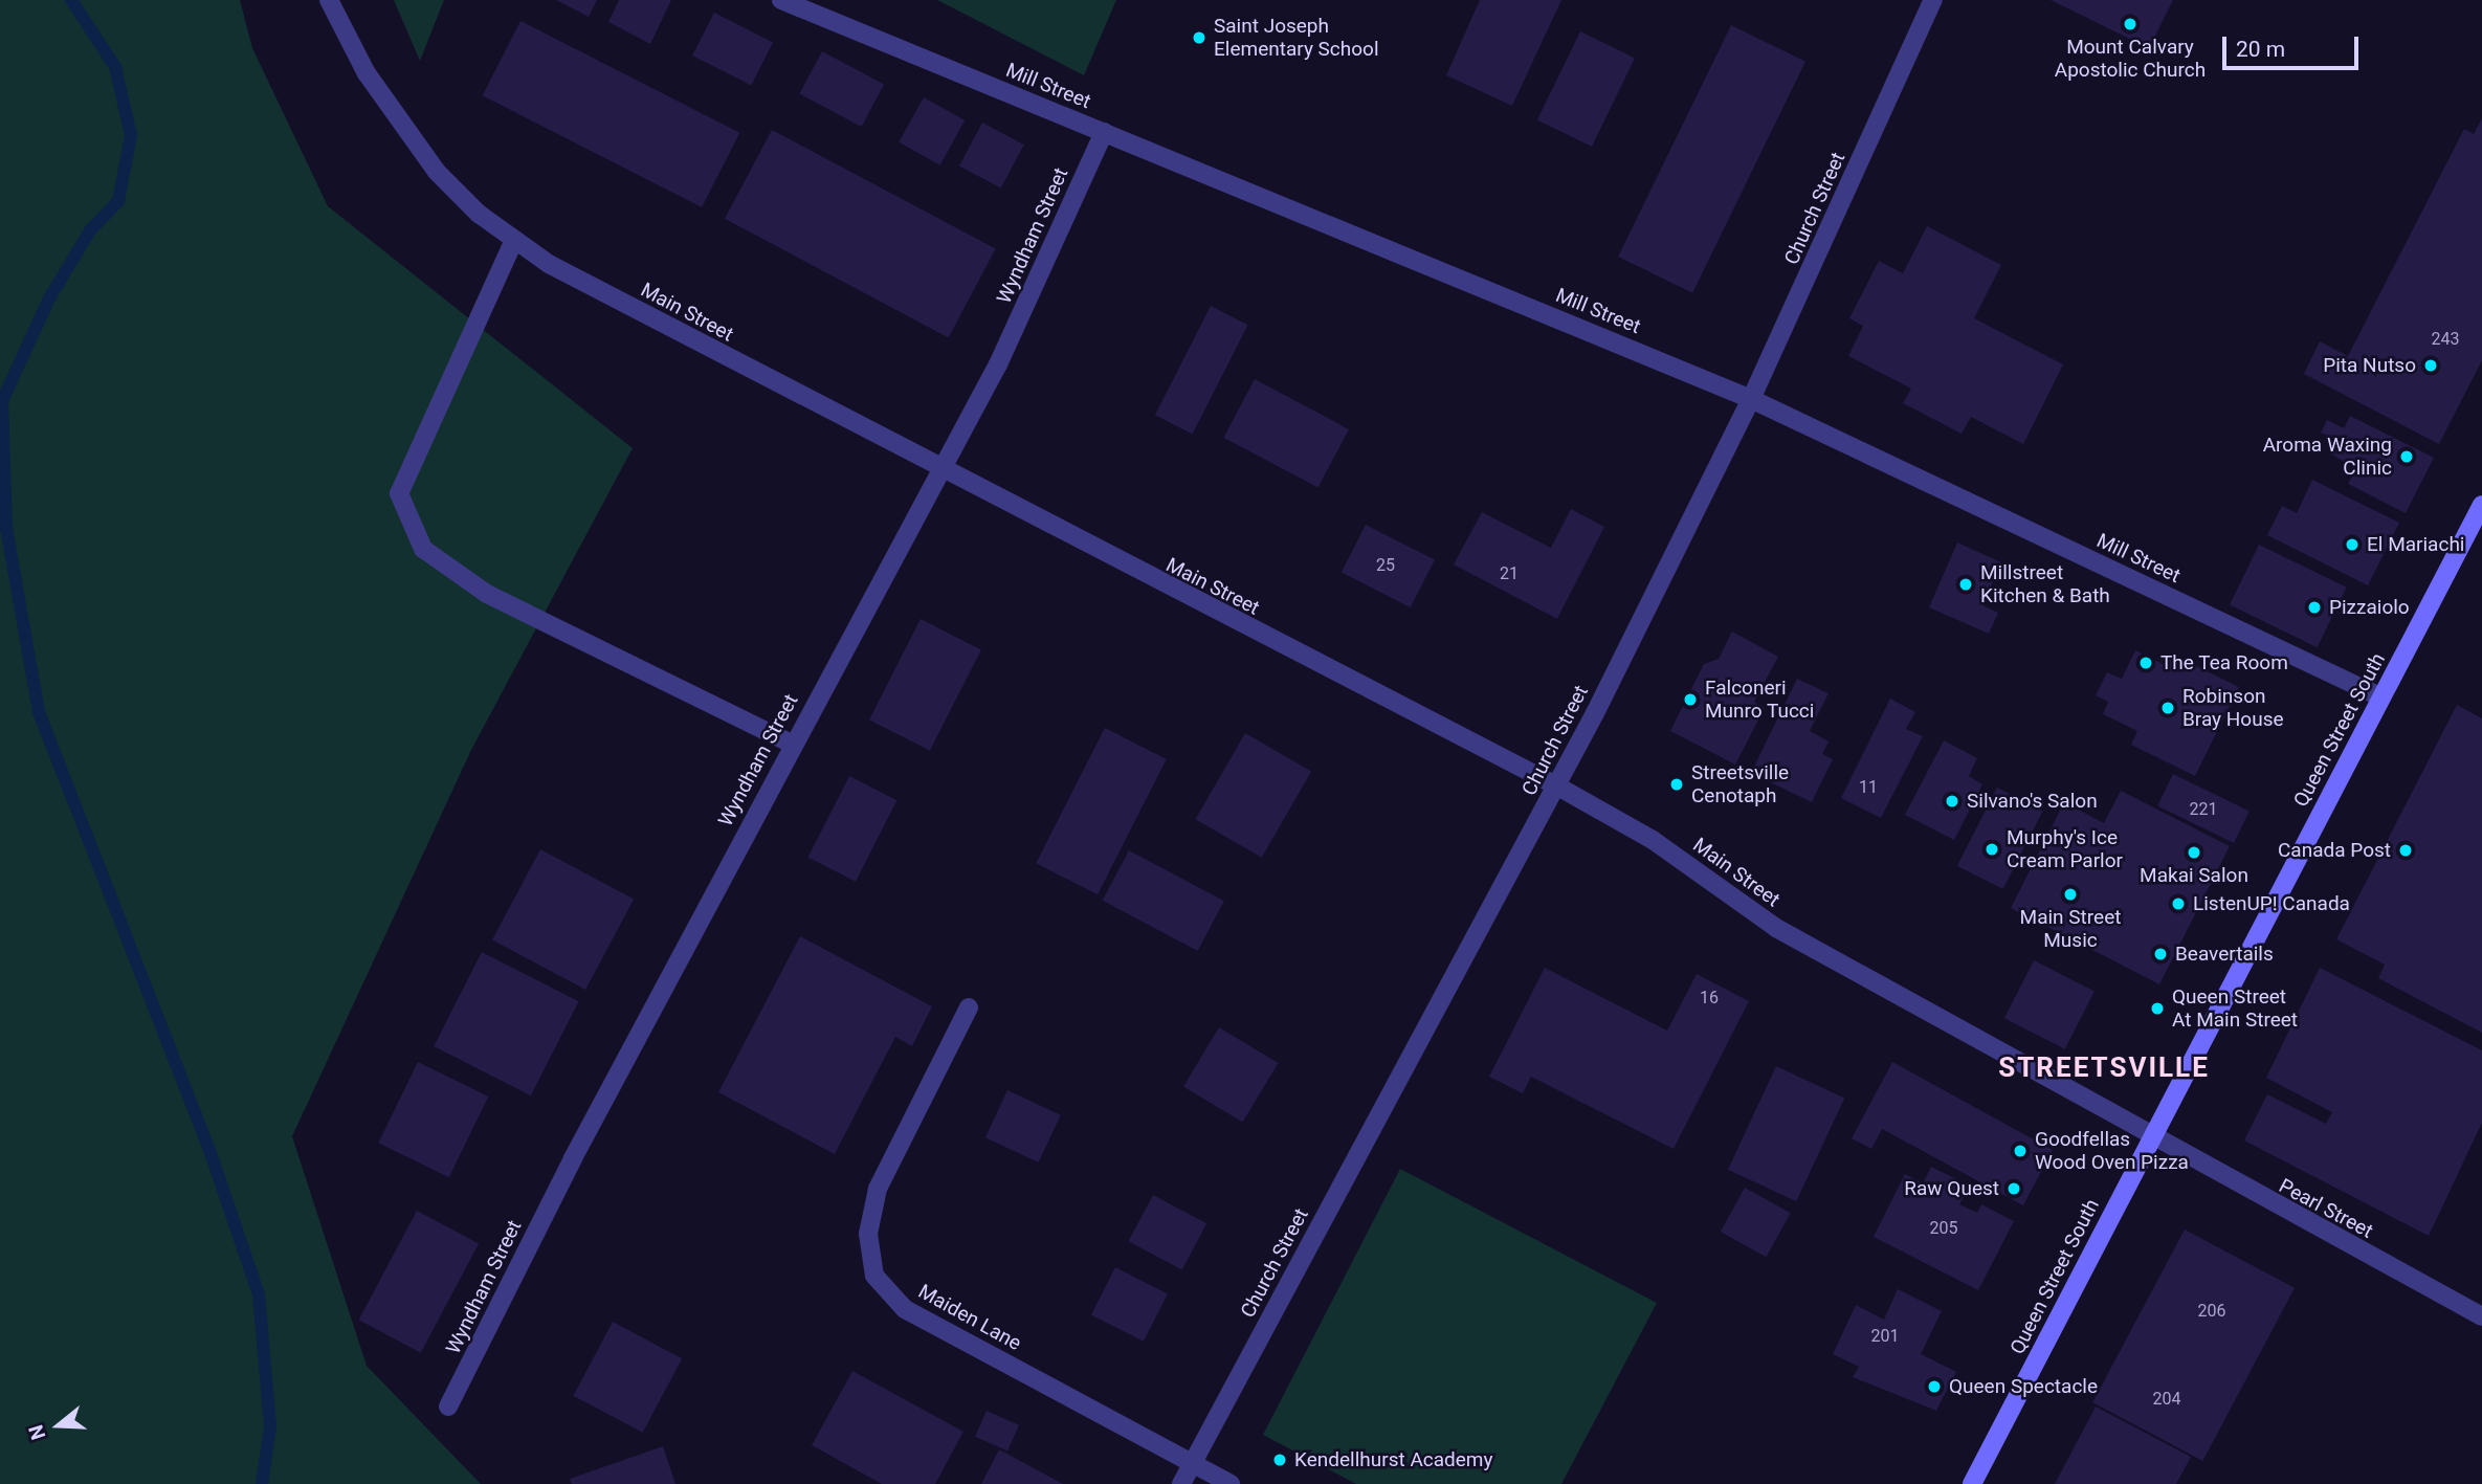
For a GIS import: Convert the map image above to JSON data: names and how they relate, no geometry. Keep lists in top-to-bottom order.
{
  "streets": {
    "main road": ["Queen Street South"],
    "street": [
      "Mill Street",
      "Church Street",
      "Wyndham Street",
      "Main Street",
      "Pearl Street",
      "Maiden Lane"
    ]
  },
  "crossings": [
    ["Mill Street", "Church Street"],
    ["Mill Street", "Wyndham Street"],
    ["Mill Street", "Queen Street South"],
    ["Church Street", "Main Street"],
    ["Church Street", "Maiden Lane"],
    ["Wyndham Street", "Main Street"],
    ["Main Street", "Queen Street South"],
    ["Main Street", "Pearl Street"],
    ["Queen Street South", "Pearl Street"]
  ],
  "districts": ["STREETSVILLE"],
  "places": [
    "Mount Calvary Apostolic Church",
    "Saint Joseph Elementary School",
    "Pita Nutso",
    "Aroma Waxing Clinic",
    "El Mariachi",
    "Millstreet Kitchen & Bath",
    "Pizzaiolo",
    "The Tea Room",
    "Falconeri Munro Tucci",
    "Robinson Bray House",
    "Streetsville Cenotaph",
    "Silvano's Salon",
    "Murphy's Ice Cream Parlor",
    "Canada Post",
    "Makai Salon",
    "Main Street Music",
    "ListenUP! Canada",
    "Beavertails",
    "Queen Street At Main Street",
    "Goodfellas Wood Oven Pizza",
    "Raw Quest",
    "Queen Spectacle",
    "Kendellhurst Academy"
  ],
  "house_numbers": [
    "243",
    "25",
    "21",
    "11",
    "221",
    "16",
    "205",
    "206",
    "201",
    "204"
  ],
  "scale_bar": "20 m",
  "north": "left"
}
